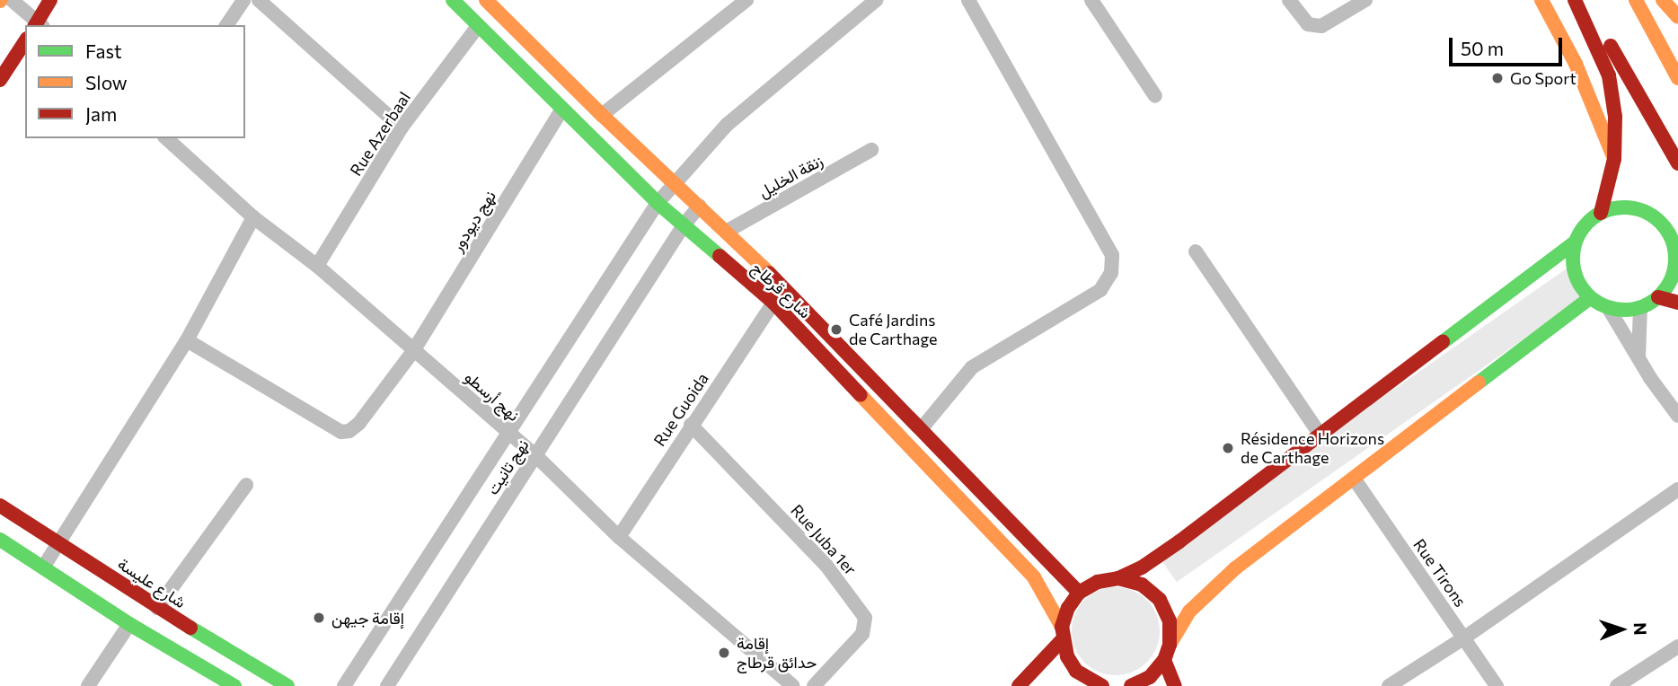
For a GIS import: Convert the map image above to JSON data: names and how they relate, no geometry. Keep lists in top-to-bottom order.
{
  "streets": {
    "main road": ["شارع قرطاج", "شارع عليسة"],
    "street": [
      "Rue Azerbaal",
      "زنقة الخليل",
      "نهج ديودور",
      "نهج أرسطو",
      "Rue Guoida",
      "نهج تانيت",
      "Rue Juba 1er",
      "Rue Tirons"
    ]
  },
  "crossings": [
    ["Rue Azerbaal", "شارع قرطاج"],
    ["Rue Azerbaal", "نهج أرسطو"],
    ["زنقة الخليل", "شارع قرطاج"],
    ["نهج ديودور", "شارع قرطاج"],
    ["نهج ديودور", "نهج أرسطو"],
    ["شارع قرطاج", "Rue Guoida"],
    ["شارع قرطاج", "نهج تانيت"],
    ["نهج أرسطو", "Rue Guoida"],
    ["نهج أرسطو", "نهج تانيت"],
    ["Rue Guoida", "Rue Juba 1er"]
  ],
  "places": [
    "Go Sport",
    "Café Jardins de Carthage",
    "Résidence Horizons de Carthage",
    "إقامة جيهن",
    "إقامة حدائق قرطاج"
  ],
  "legend": ["Fast", "Slow", "Jam"],
  "scale_bar": "50 m",
  "north": "right"
}
